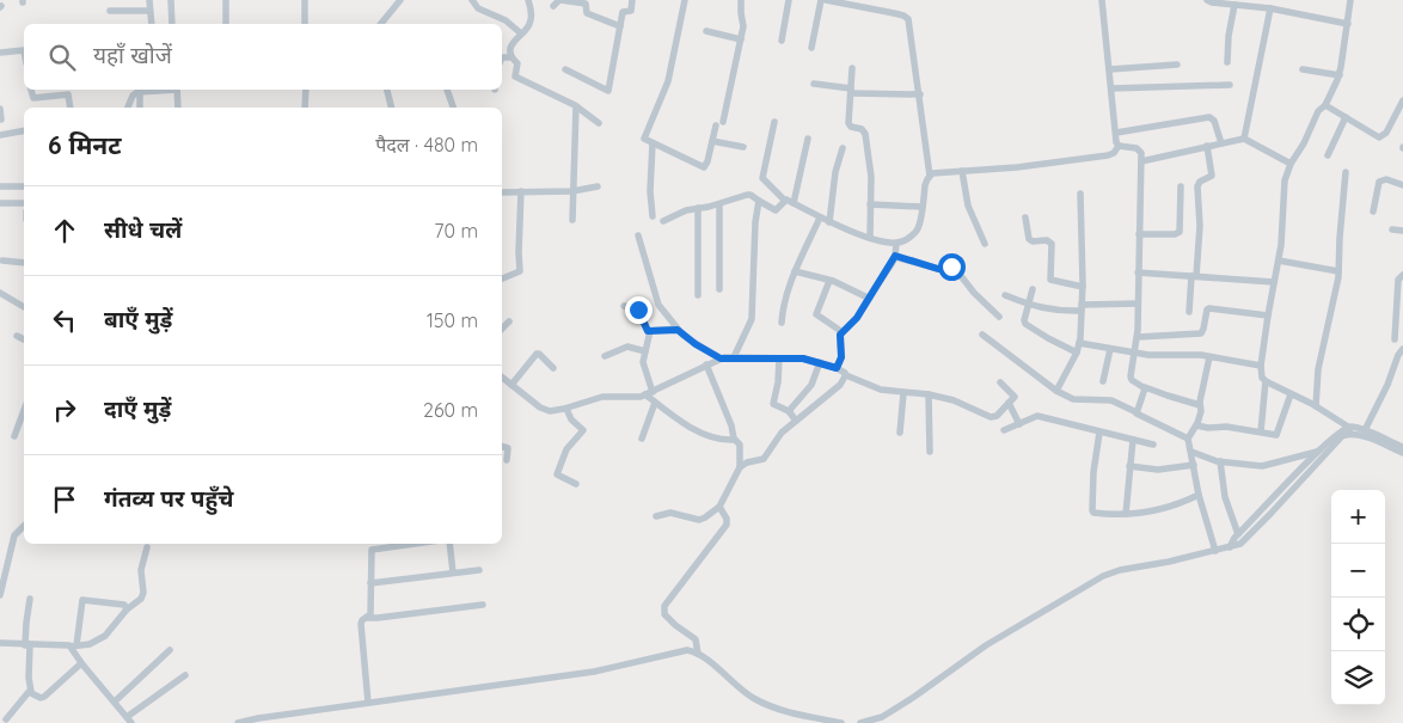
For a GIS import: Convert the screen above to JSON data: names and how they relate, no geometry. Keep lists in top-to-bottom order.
{
  "page": {
    "search": "यहाँ खोजें",
    "heading": ["6 मिनट", "पैदल · 480 m"],
    "list": [
      ["सीधे चलें", "70 m"],
      ["बाएँ मुड़ें", "150 m"],
      ["दाएँ मुड़ें", "260 m"],
      "गंतव्य पर पहुँचे"
    ],
    "map_buttons": ["+", "−"]
  }
}
